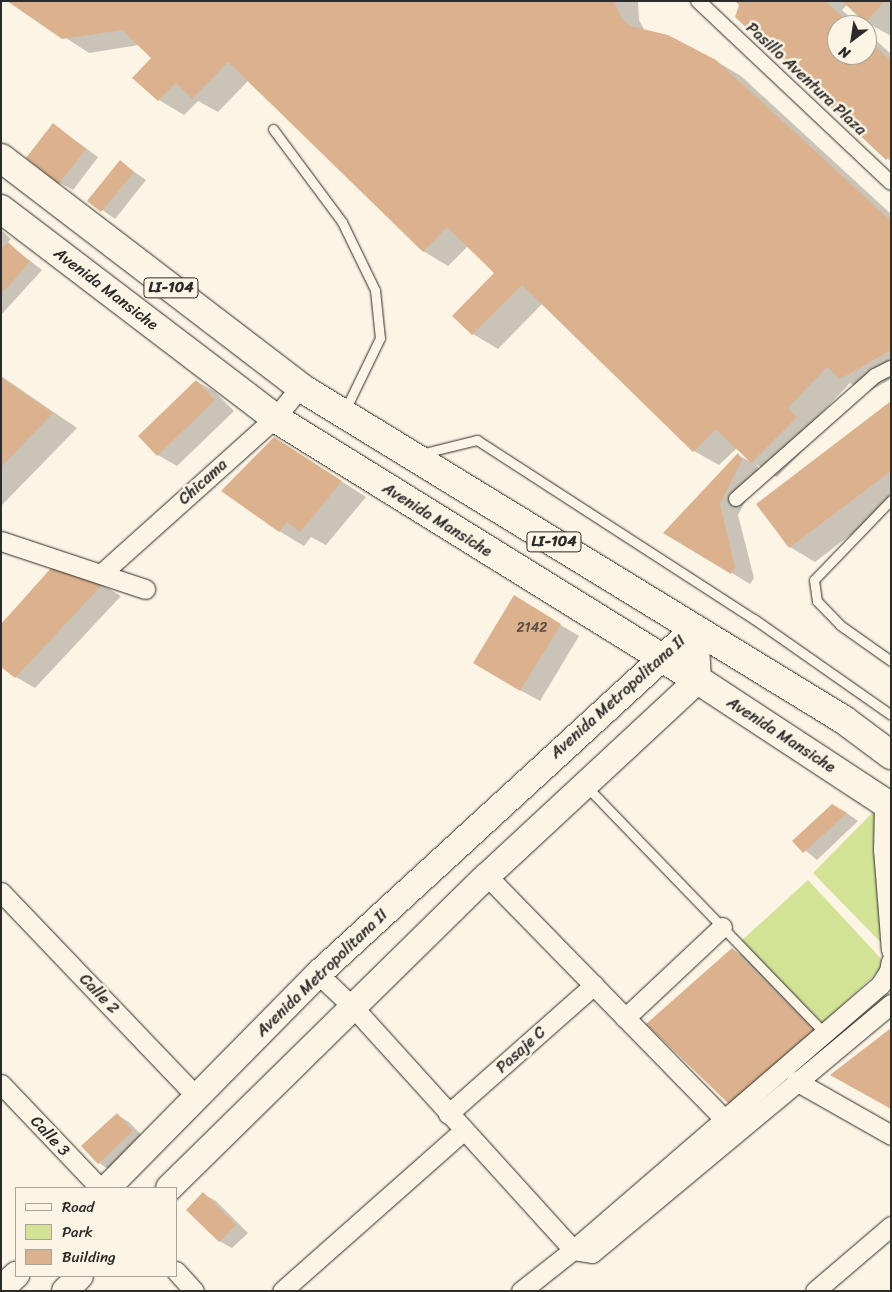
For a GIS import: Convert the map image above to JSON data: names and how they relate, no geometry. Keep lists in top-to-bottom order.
{
  "streets": {
    "highway": ["LI-104", "Avenida Mansiche"],
    "main road": ["Avenida Metropolitana II"],
    "street": [
      "Pasillo Aventura Plaza",
      "Chicama",
      "Calle 2",
      "Pasaje C",
      "Calle 3"
    ]
  },
  "crossings": [
    ["LI-104", "Chicama"],
    ["LI-104", "Avenida Metropolitana II"],
    ["Avenida Mansiche", "Chicama"],
    ["Avenida Mansiche", "Avenida Metropolitana II"],
    ["Avenida Metropolitana II", "Calle 2"]
  ],
  "house_numbers": ["2142"],
  "legend": ["Road", "Park", "Building"],
  "north": "bottom left"
}
